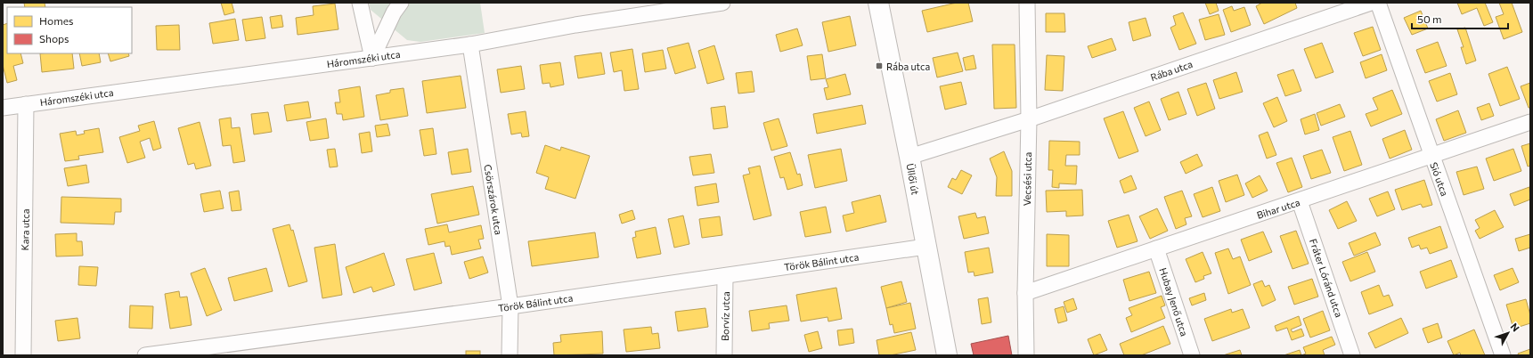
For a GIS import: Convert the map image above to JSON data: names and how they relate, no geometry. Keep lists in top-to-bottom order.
{
  "streets": {
    "main road": ["Üllői út"],
    "street": [
      "Háromszéki utca",
      "Rába utca",
      "Vecsési utca",
      "Sió utca",
      "Csörszárok utca",
      "Bihar utca",
      "Kara utca",
      "Török Bálint utca",
      "Fráter Lóránd utca",
      "Hubay Jenő utca",
      "Borvíz utca"
    ]
  },
  "crossings": [
    ["Háromszéki utca", "Csörszárok utca"],
    ["Háromszéki utca", "Kara utca"],
    ["Rába utca", "Üllői út"],
    ["Rába utca", "Vecsési utca"],
    ["Üllői út", "Török Bálint utca"],
    ["Vecsési utca", "Bihar utca"],
    ["Sió utca", "Bihar utca"],
    ["Csörszárok utca", "Török Bálint utca"],
    ["Bihar utca", "Fráter Lóránd utca"],
    ["Bihar utca", "Hubay Jenő utca"],
    ["Török Bálint utca", "Borvíz utca"]
  ],
  "places": {
    "transit": ["Rába utca"]
  },
  "legend": ["Homes", "Shops"],
  "scale_bar": "50 m",
  "north": "top right"
}
